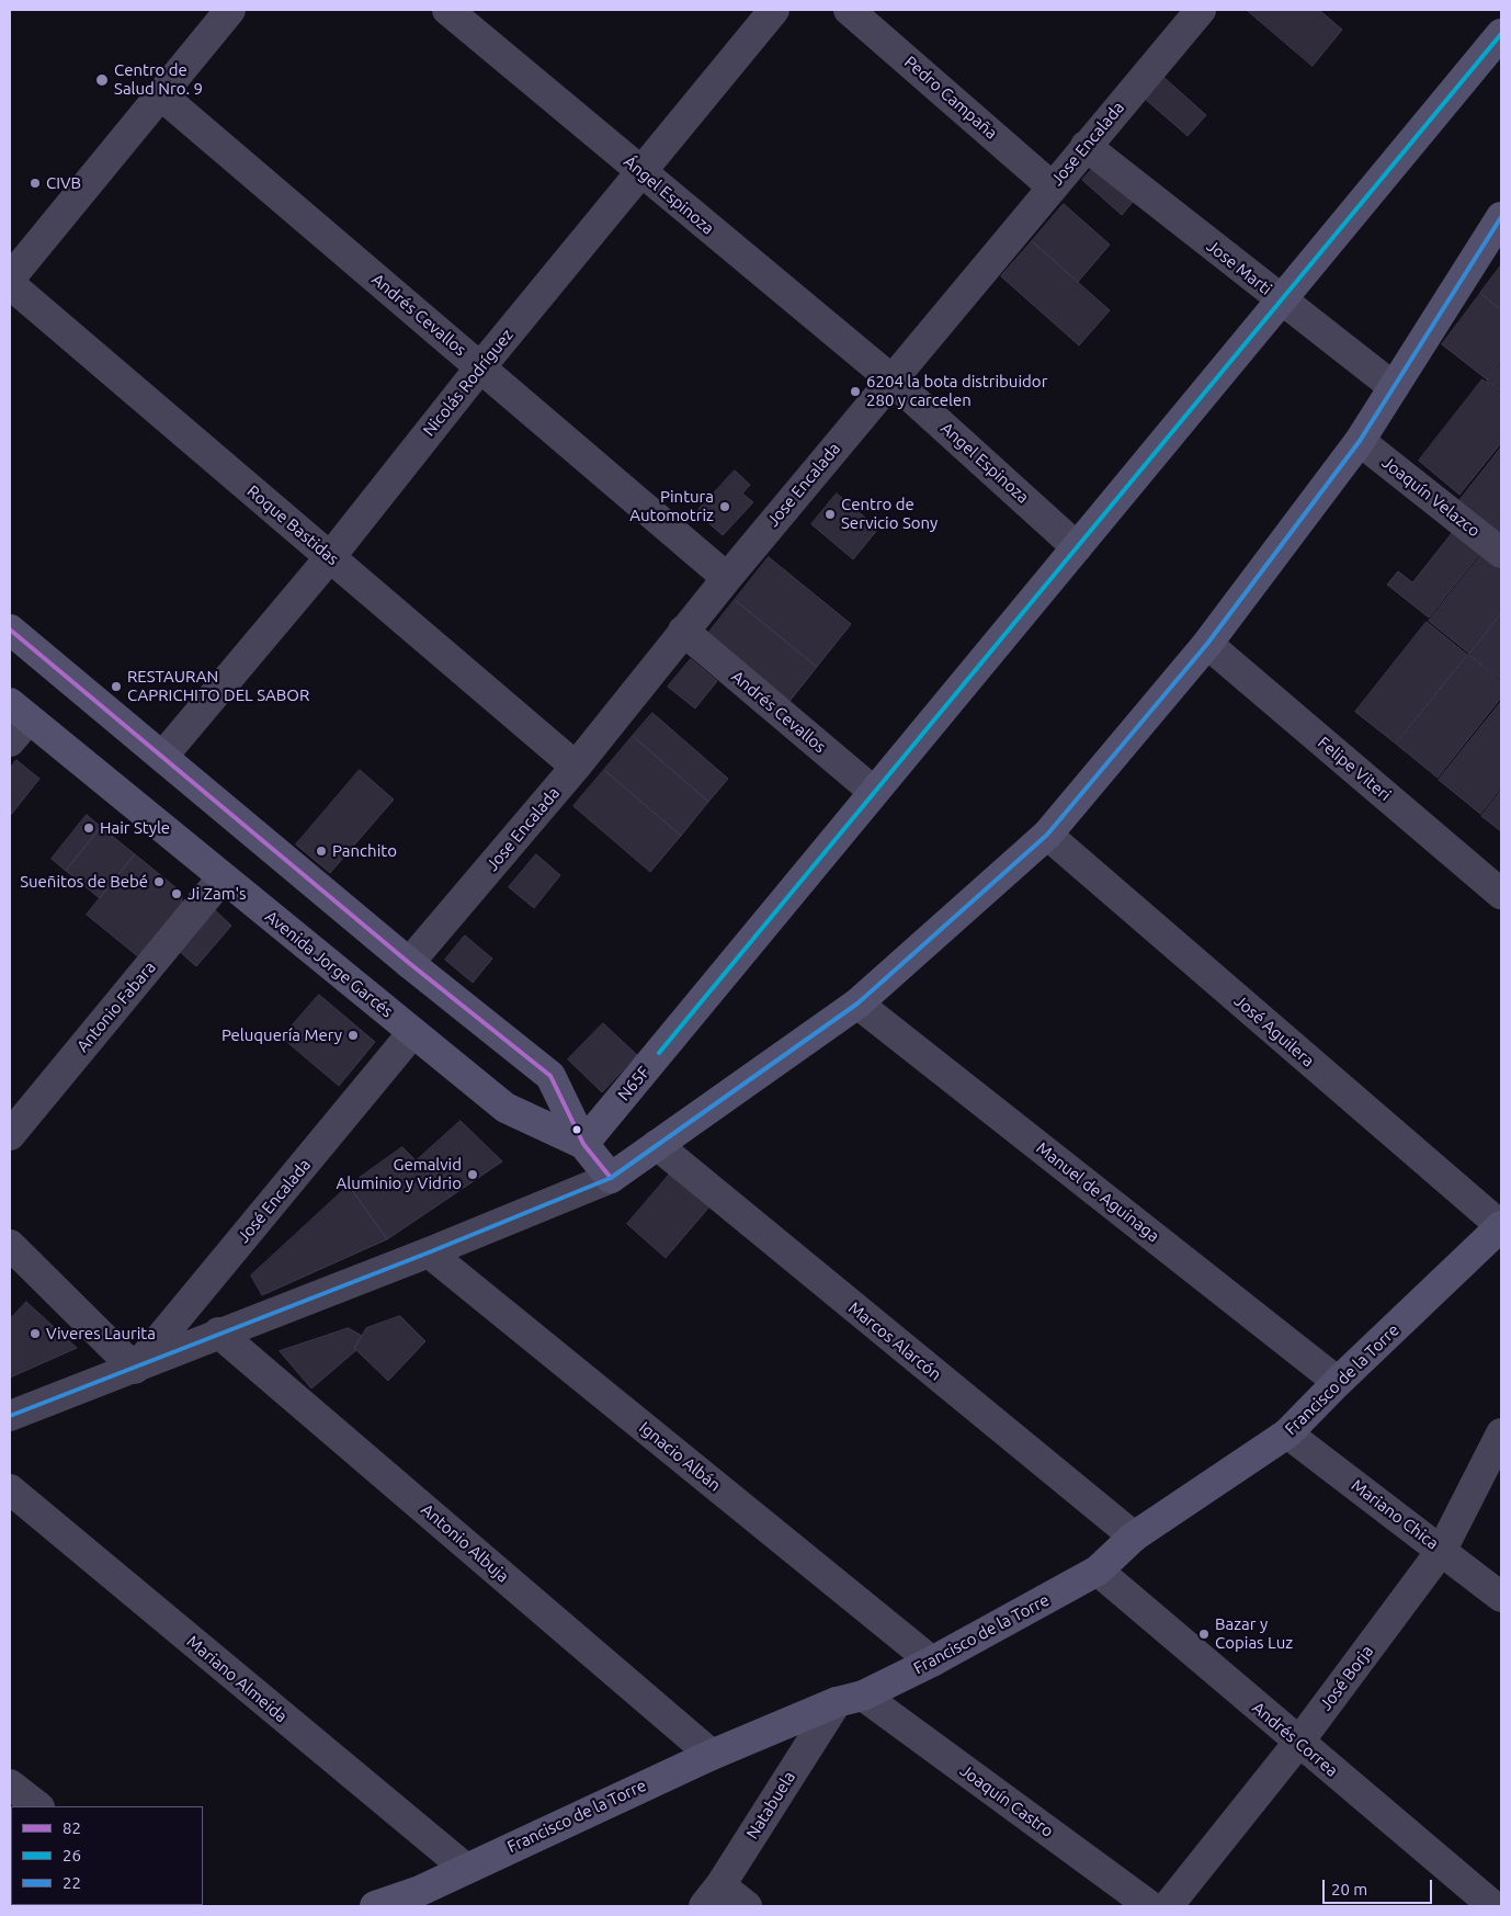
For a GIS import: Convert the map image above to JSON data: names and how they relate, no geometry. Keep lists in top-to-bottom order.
{
  "streets": {
    "street": [
      "Pedro Campaña",
      "Jose Encalada",
      "Ángel Espinoza",
      "Jose Marti",
      "Andrés Cevallos",
      "Nicolás Rodríguez",
      "Angel Espinoza",
      "Joaquín Velazco",
      "Roque Bastidas",
      "Felipe Viteri",
      "Avenida Jorge Garcés",
      "Antonio Fabara",
      "José Aguilera",
      "N65F",
      "Manuel de Aguinaga",
      "José Encalada",
      "Marcos Alarcón",
      "Francisco de la Torre",
      "Ignacio Albán",
      "Mariano Chica",
      "Antonio Albuja",
      "José Borja",
      "Mariano Almeida",
      "Andrés Correa",
      "Joaquín Castro",
      "Natabuela"
    ]
  },
  "crossings": [
    ["Pedro Campaña", "Jose Encalada"],
    ["Jose Encalada", "Ángel Espinoza"],
    ["Jose Encalada", "Jose Marti"],
    ["Jose Encalada", "Andrés Cevallos"],
    ["Jose Encalada", "Angel Espinoza"],
    ["Jose Encalada", "Roque Bastidas"],
    ["Jose Encalada", "Avenida Jorge Garcés"],
    ["Ángel Espinoza", "Nicolás Rodríguez"],
    ["Ángel Espinoza", "Angel Espinoza"],
    ["Jose Marti", "N65F"],
    ["Andrés Cevallos", "Nicolás Rodríguez"],
    ["Andrés Cevallos", "N65F"],
    ["Nicolás Rodríguez", "Roque Bastidas"],
    ["Nicolás Rodríguez", "Avenida Jorge Garcés"],
    ["Angel Espinoza", "N65F"],
    ["Avenida Jorge Garcés", "Antonio Fabara"],
    ["Avenida Jorge Garcés", "N65F"],
    ["Avenida Jorge Garcés", "José Encalada"],
    ["José Aguilera", "Francisco de la Torre"],
    ["Manuel de Aguinaga", "Francisco de la Torre"],
    ["Marcos Alarcón", "Francisco de la Torre"],
    ["Francisco de la Torre", "Ignacio Albán"],
    ["Francisco de la Torre", "Mariano Chica"],
    ["Francisco de la Torre", "Antonio Albuja"],
    ["Francisco de la Torre", "Mariano Almeida"],
    ["Francisco de la Torre", "Andrés Correa"],
    ["Francisco de la Torre", "Joaquín Castro"],
    ["Francisco de la Torre", "Natabuela"],
    ["Mariano Chica", "José Borja"],
    ["José Borja", "Andrés Correa"],
    ["Joaquín Castro", "Natabuela"]
  ],
  "places": [
    "Centro de Salud Nro. 9",
    "CIVB",
    "6204 la bota distribuidor 280 y carcelen",
    "Pintura Automotriz",
    "Centro de Servicio Sony",
    "RESTAURAN CAPRICHITO DEL SABOR",
    "Hair Style",
    "Panchito",
    "Sueñitos de Bebé",
    "Ji Zam's",
    "Peluquería Mery",
    "Gemalvid Aluminio y Vidrio",
    "Viveres Laurita",
    "Bazar y Copias Luz"
  ],
  "lines": ["transit line 26", "transit line 22", "transit line 82"],
  "legend": ["82", "26", "22"],
  "scale_bar": "20 m"
}
